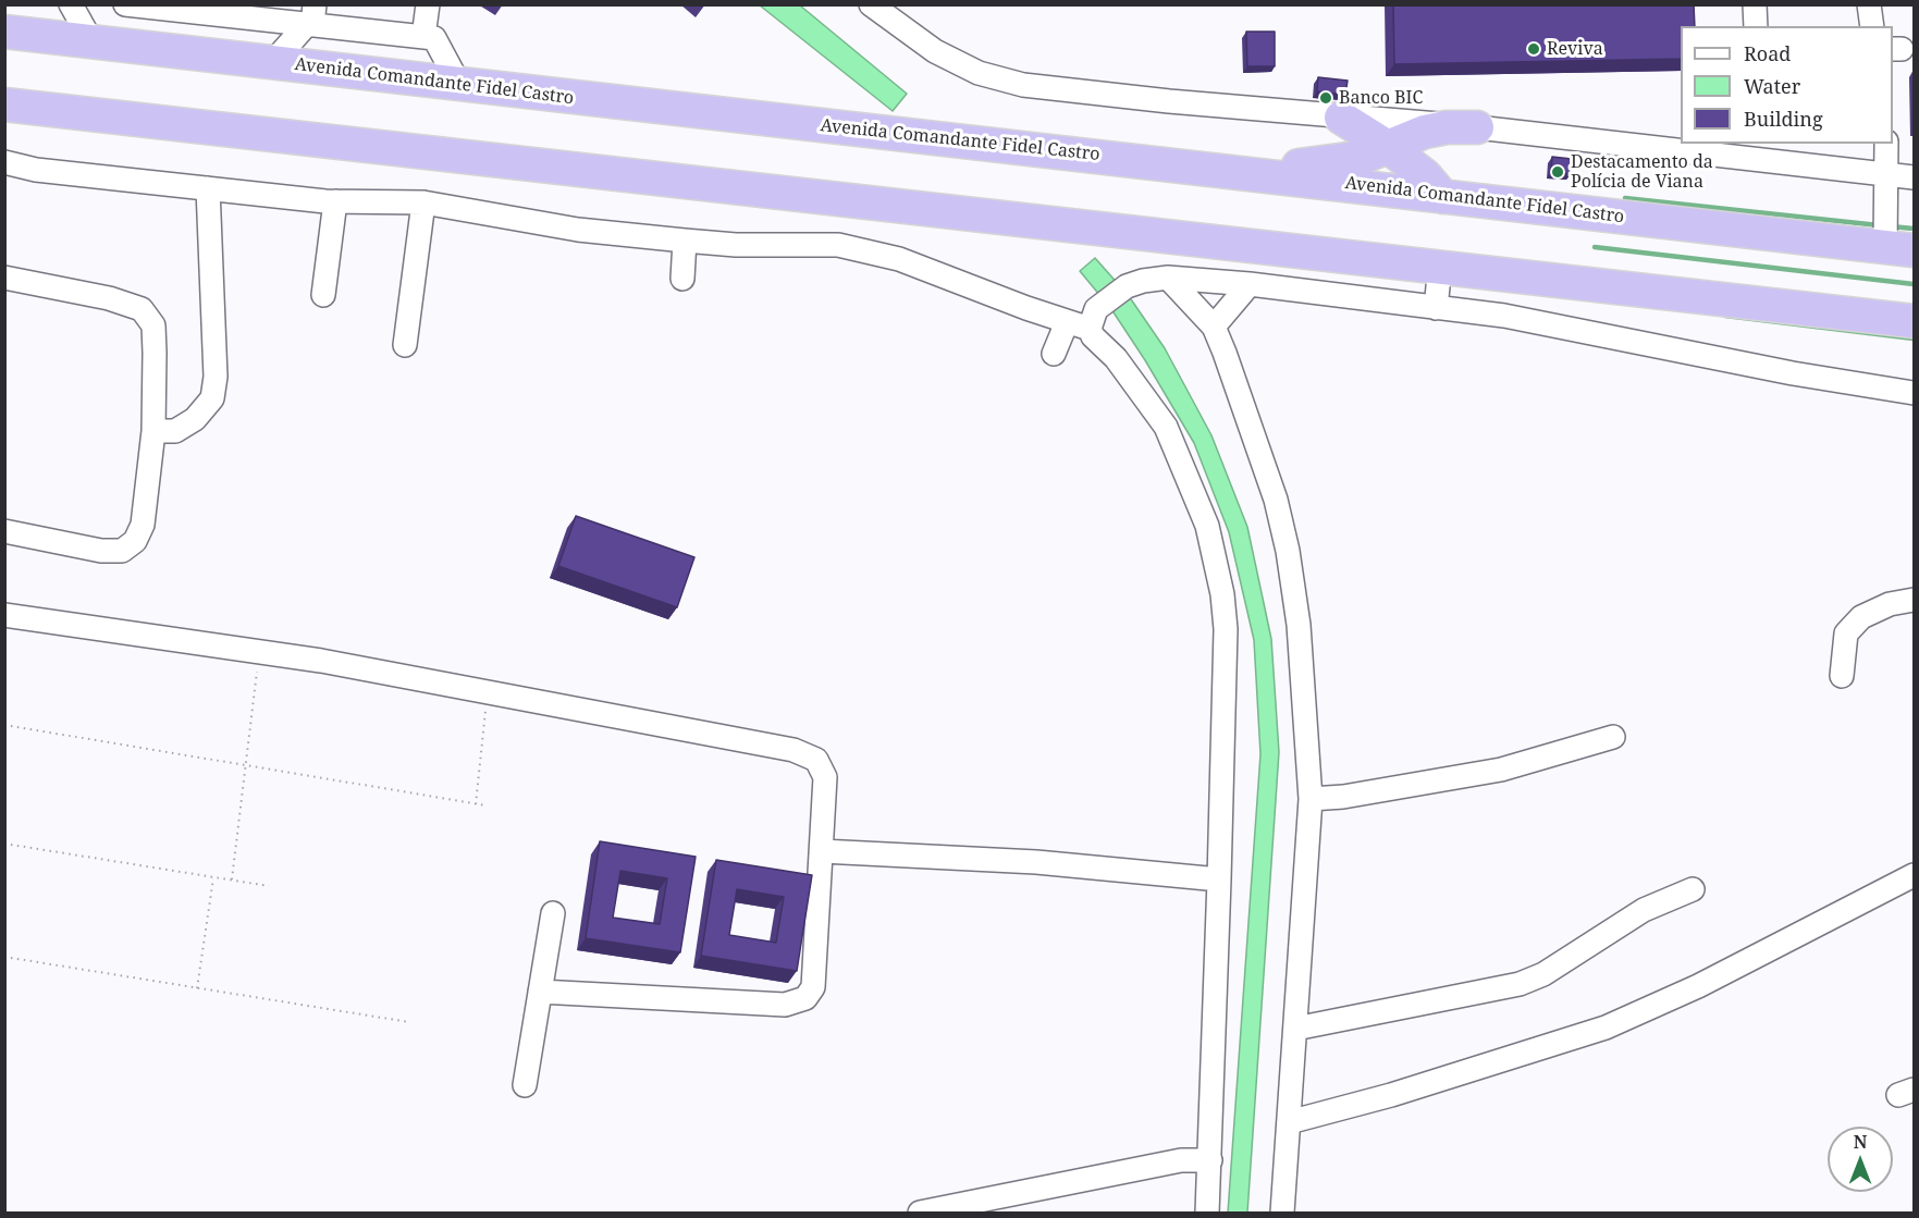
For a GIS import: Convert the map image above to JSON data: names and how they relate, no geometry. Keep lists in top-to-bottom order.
{
  "streets": {
    "highway": ["Avenida Comandante Fidel Castro"]
  },
  "places": ["Reviva", "Banco BIC", "Destacamento da Polícia de Viana"],
  "legend": ["Road", "Water", "Building"],
  "north": "top"
}
